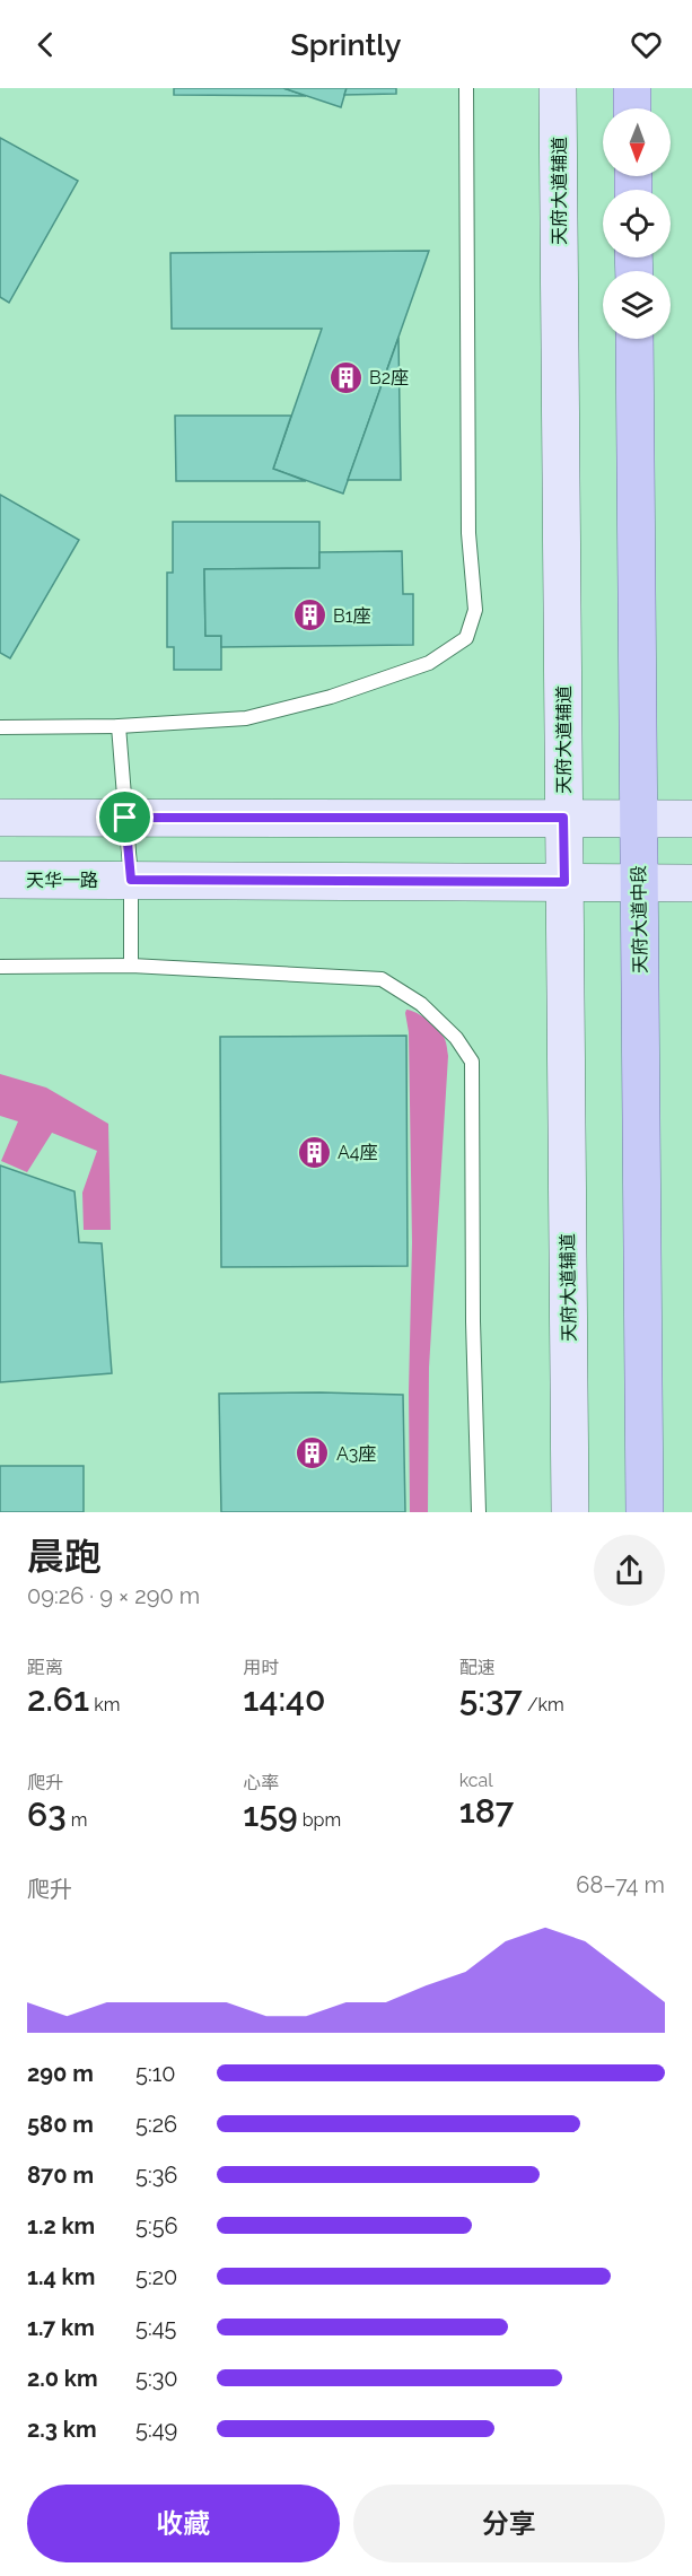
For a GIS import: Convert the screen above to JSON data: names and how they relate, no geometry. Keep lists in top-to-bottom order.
{
  "streets": {
    "main road": ["天府大道中段"],
    "street": ["天府大道辅道", "天华一路"]
  },
  "crossings": [
    ["天府大道辅道", "天华一路"],
    ["天华一路", "天府大道中段"]
  ],
  "places": {
    "building": [
      "B2座",
      "B1座",
      "A4座",
      "A3座"
    ]
  },
  "north": "bottom",
  "page": {
    "header": "Sprintly",
    "heading": ["晨跑", "09:26 · 9 × 290 m"],
    "stats": [
      ["距离", "2.61 km"],
      ["用时", "14:40"],
      ["配速", "5:37 /km"],
      ["爬升", "63 m"],
      ["心率", "159 bpm"],
      ["kcal", "187"]
    ],
    "chart": ["爬升", "68–74 m"],
    "list": [
      {
        "name": "290 m",
        "note": "5:10"
      },
      {
        "name": "580 m",
        "note": "5:26"
      },
      {
        "name": "870 m",
        "note": "5:36"
      },
      {
        "name": "1.2 km",
        "note": "5:56"
      },
      {
        "name": "1.4 km",
        "note": "5:20"
      },
      {
        "name": "1.7 km",
        "note": "5:45"
      },
      {
        "name": "2.0 km",
        "note": "5:30"
      },
      {
        "name": "2.3 km",
        "note": "5:49"
      }
    ],
    "buttons": ["收藏", "分享"]
  }
}
